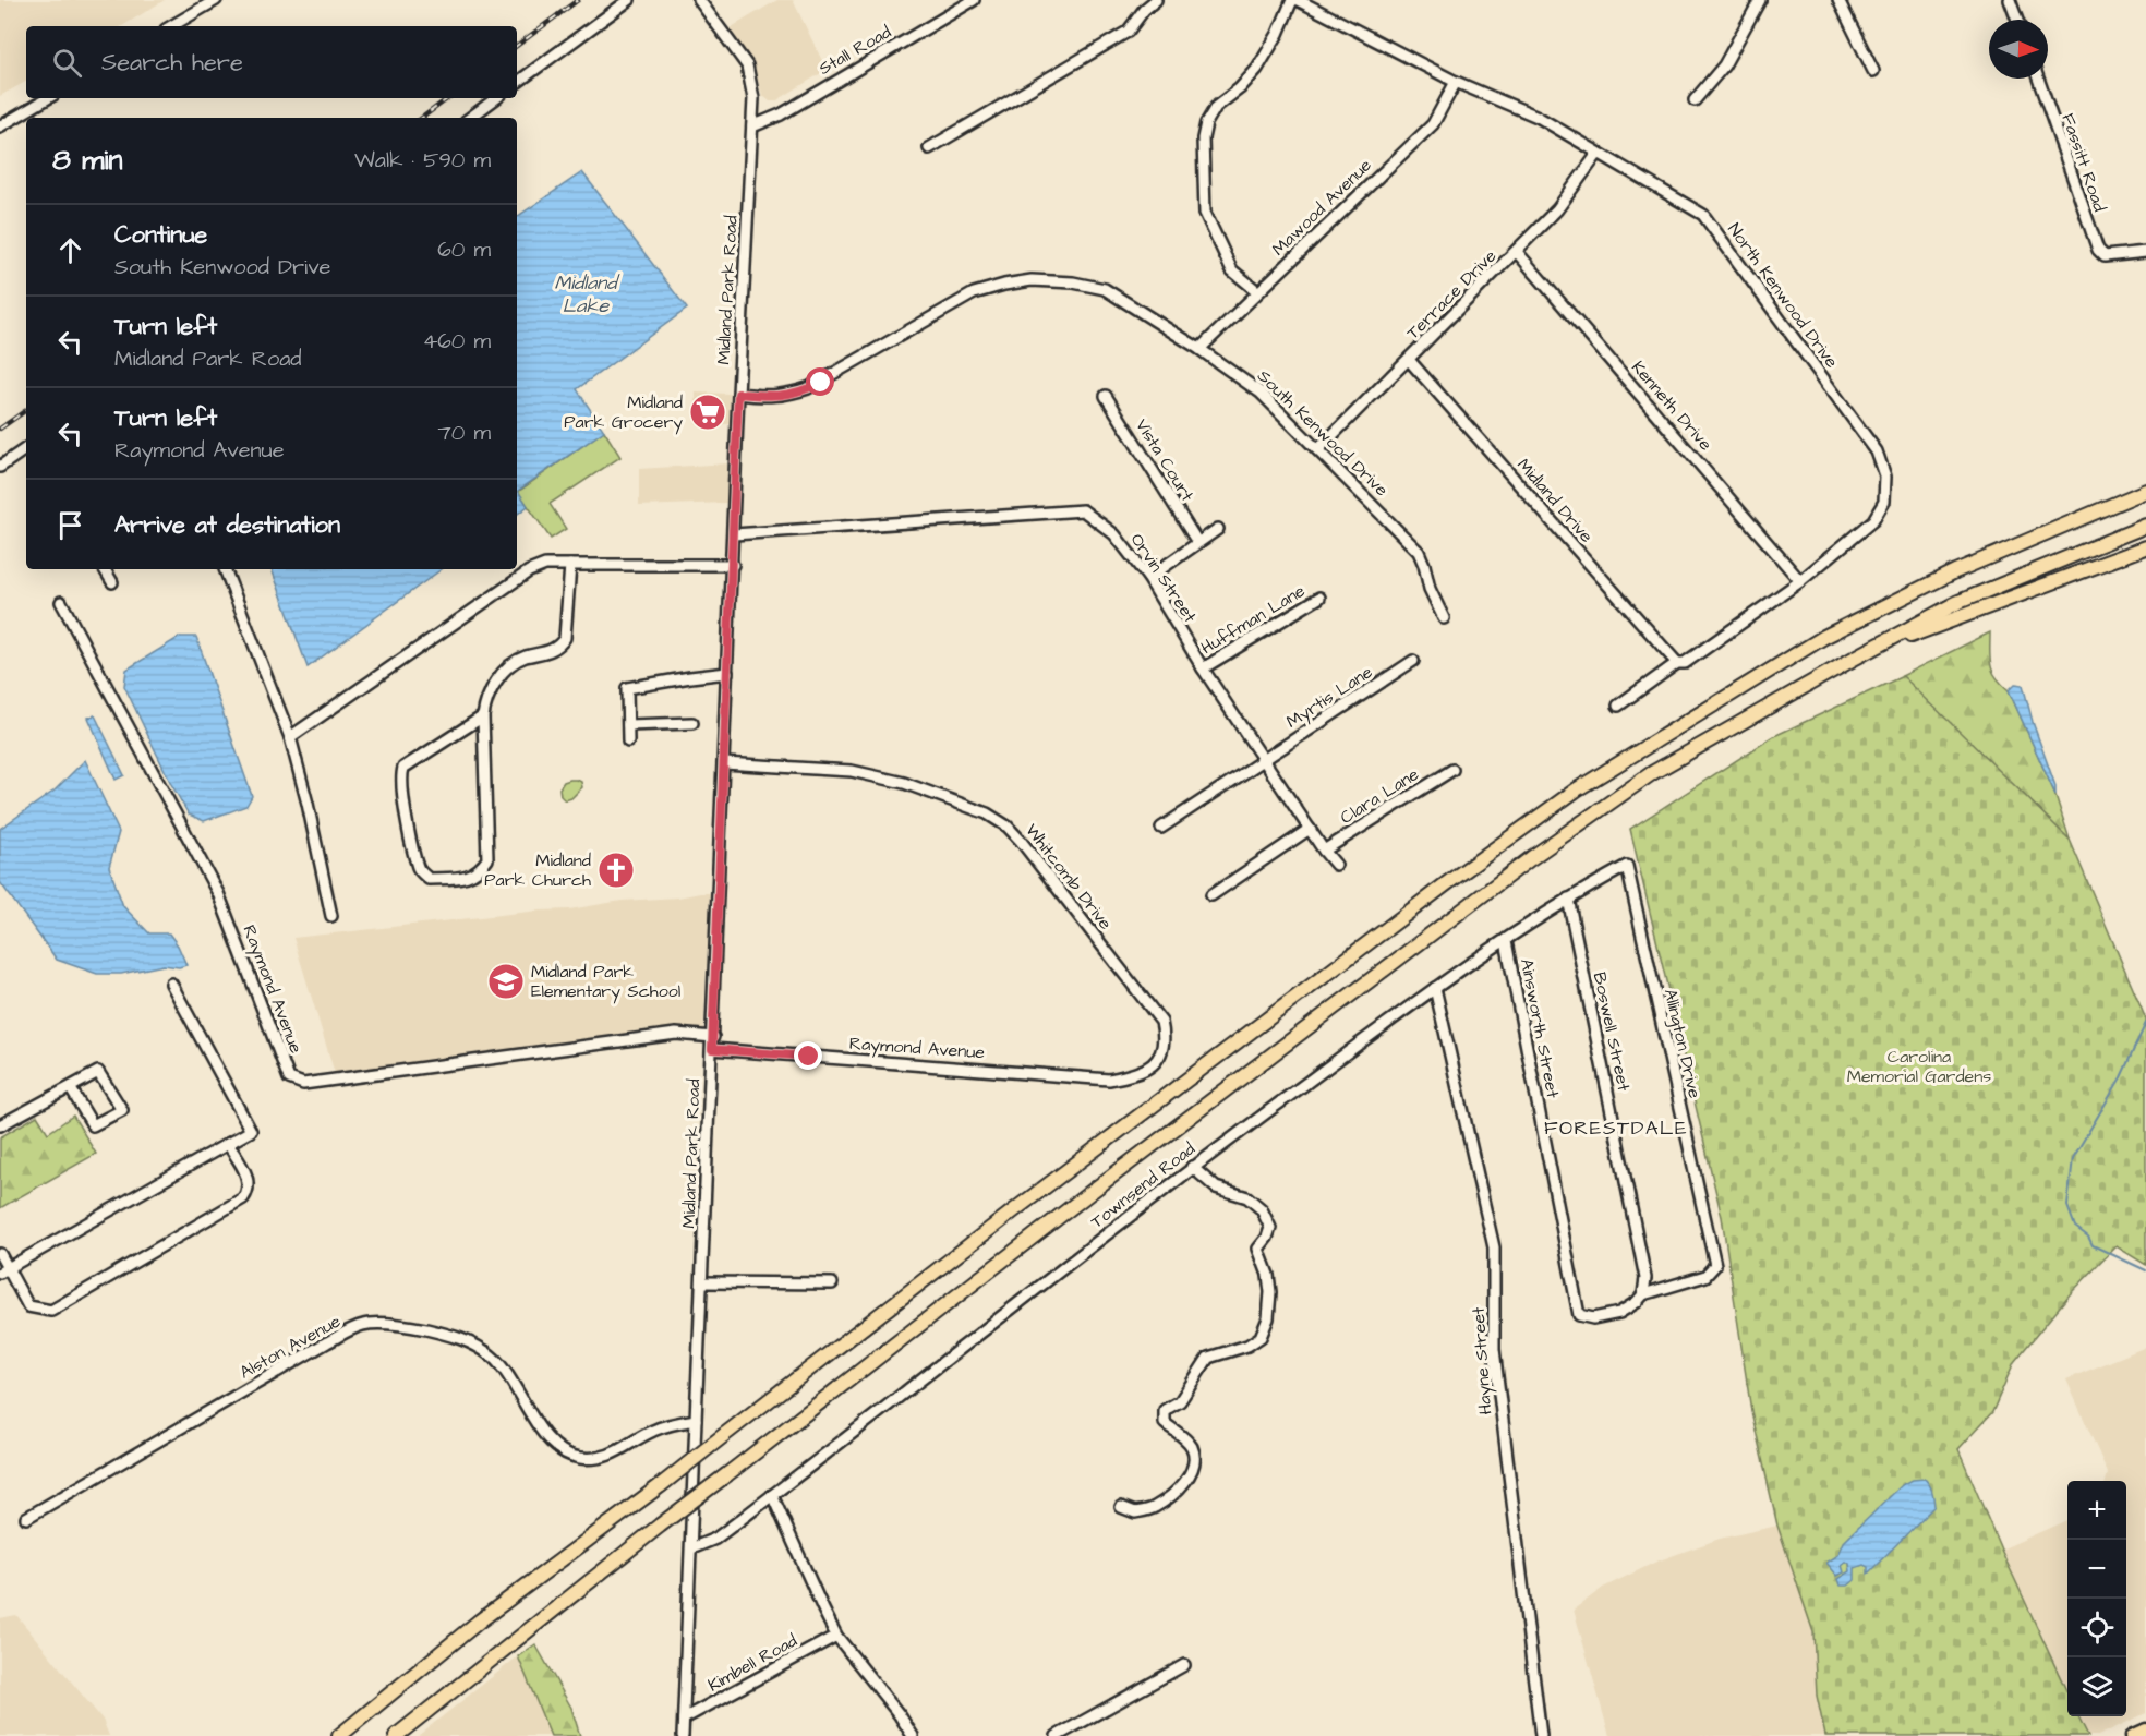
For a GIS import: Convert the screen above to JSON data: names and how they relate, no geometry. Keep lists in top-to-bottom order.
{
  "streets": {
    "street": [
      "Stall Road",
      "Fassitt Road",
      "Mawood Avenue",
      "Midland Park Road",
      "Terrace Drive",
      "North Kenwood Drive",
      "Kenneth Drive",
      "South Kenwood Drive",
      "Vista Court",
      "Midland Drive",
      "Orvin Street",
      "Huffman Lane",
      "Myrtis Lane",
      "Clara Lane",
      "Whitcomb Drive",
      "Raymond Avenue",
      "Ainsworth Street",
      "Boswell Street",
      "Allington Drive",
      "Townsend Road",
      "Alston Avenue",
      "Hayne Street",
      "Kimbell Road"
    ]
  },
  "crossings": [
    ["Stall Road", "Midland Park Road"],
    ["Mawood Avenue", "North Kenwood Drive"],
    ["Mawood Avenue", "South Kenwood Drive"],
    ["Midland Park Road", "South Kenwood Drive"],
    ["Midland Park Road", "Orvin Street"],
    ["Midland Park Road", "Whitcomb Drive"],
    ["Midland Park Road", "Raymond Avenue"],
    ["Midland Park Road", "Townsend Road"],
    ["Midland Park Road", "Alston Avenue"],
    ["Midland Park Road", "Kimbell Road"],
    ["Terrace Drive", "North Kenwood Drive"],
    ["Terrace Drive", "Kenneth Drive"],
    ["Terrace Drive", "South Kenwood Drive"],
    ["Terrace Drive", "Midland Drive"],
    ["North Kenwood Drive", "Kenneth Drive"],
    ["North Kenwood Drive", "Midland Drive"],
    ["Orvin Street", "Huffman Lane"],
    ["Orvin Street", "Myrtis Lane"],
    ["Orvin Street", "Clara Lane"],
    ["Whitcomb Drive", "Raymond Avenue"],
    ["Ainsworth Street", "Boswell Street"],
    ["Ainsworth Street", "Allington Drive"],
    ["Ainsworth Street", "Townsend Road"],
    ["Boswell Street", "Allington Drive"],
    ["Boswell Street", "Townsend Road"],
    ["Allington Drive", "Townsend Road"],
    ["Townsend Road", "Hayne Street"]
  ],
  "districts": ["FORESTDALE"],
  "water": ["Midland Lake"],
  "parks": ["Carolina Memorial Gardens"],
  "places": {
    "supermarket": ["Midland Park Grocery"],
    "church": ["Midland Park Church"],
    "school or university": ["Midland Park Elementary School"]
  },
  "north": "right",
  "page": {
    "search": "Search here",
    "heading": ["8 min", "Walk · 590 m"],
    "list": [
      ["Continue", "South Kenwood Drive", "60 m"],
      ["Turn left", "Midland Park Road", "460 m"],
      ["Turn left", "Raymond Avenue", "70 m"],
      "Arrive at destination"
    ],
    "map_buttons": ["+", "−"]
  }
}
